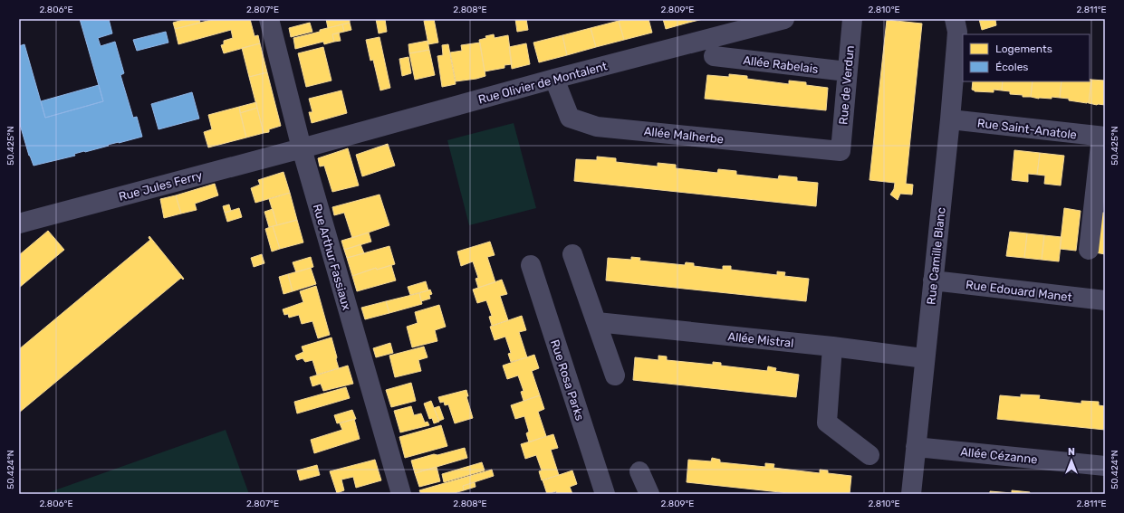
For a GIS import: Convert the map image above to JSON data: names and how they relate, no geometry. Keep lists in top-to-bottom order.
{
  "streets": {
    "street": [
      "Allée Rabelais",
      "Rue Olivier de Montalent",
      "Rue de Verdun",
      "Rue Saint-Anatole",
      "Allée Malherbe",
      "Rue Jules Ferry",
      "Rue Camille Blanc",
      "Rue Arthur Fassiaux",
      "Rue Edouard Manet",
      "Allée Mistral",
      "Rue Rosa Parks",
      "Allée Cézanne"
    ]
  },
  "crossings": [
    ["Allée Rabelais", "Rue de Verdun"],
    ["Rue Olivier de Montalent", "Allée Malherbe"],
    ["Rue Olivier de Montalent", "Rue Jules Ferry"],
    ["Rue Olivier de Montalent", "Rue Arthur Fassiaux"],
    ["Rue de Verdun", "Allée Malherbe"],
    ["Rue Saint-Anatole", "Rue Camille Blanc"],
    ["Rue Jules Ferry", "Rue Arthur Fassiaux"],
    ["Rue Camille Blanc", "Rue Edouard Manet"],
    ["Rue Camille Blanc", "Allée Mistral"],
    ["Rue Camille Blanc", "Allée Cézanne"]
  ],
  "legend": ["Logements", "Écoles"],
  "north": "top",
  "coordinates": [
    "2.806°E",
    "2.807°E",
    "2.808°E",
    "2.809°E",
    "2.810°E",
    "2.811°E",
    "50.425°N",
    "50.424°N"
  ]
}
